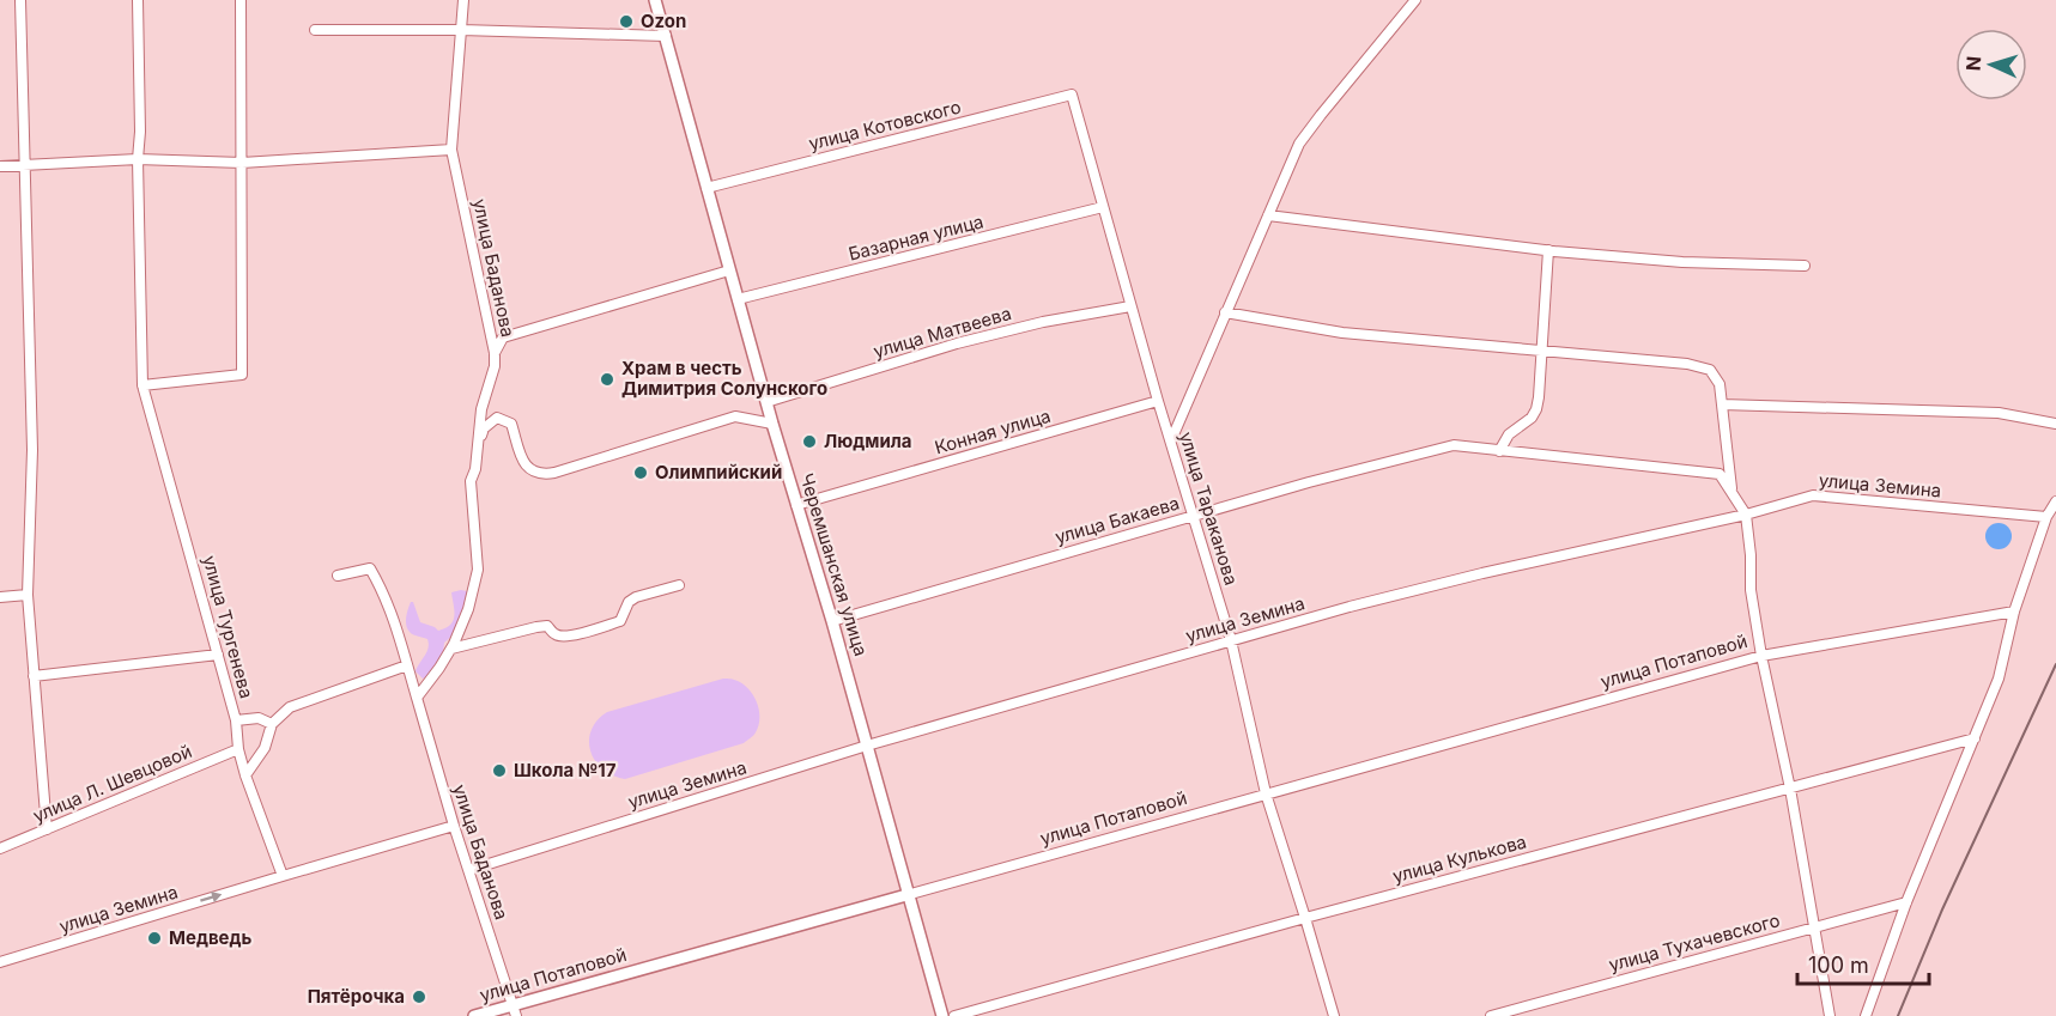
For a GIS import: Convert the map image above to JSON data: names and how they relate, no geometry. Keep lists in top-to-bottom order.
{
  "streets": {
    "main road": ["Черемшанская улица", "улица Потаповой"],
    "street": [
      "улица Котовского",
      "Базарная улица",
      "улица Баданова",
      "улица Матвеева",
      "Конная улица",
      "улица Земина",
      "улица Тараканова",
      "улица Бакаева",
      "улица Тургенева",
      "улица Л. Шевцовой",
      "улица Кулькова",
      "улица Тухачевского"
    ]
  },
  "crossings": [
    ["улица Котовского", "улица Тараканова"],
    ["улица Котовского", "Черемшанская улица"],
    ["Базарная улица", "улица Тараканова"],
    ["Базарная улица", "Черемшанская улица"],
    ["улица Баданова", "улица Земина"],
    ["улица Баданова", "улица Потаповой"],
    ["улица Матвеева", "улица Тараканова"],
    ["улица Матвеева", "Черемшанская улица"],
    ["Конная улица", "улица Тараканова"],
    ["Конная улица", "Черемшанская улица"],
    ["улица Земина", "улица Тараканова"],
    ["улица Земина", "Черемшанская улица"],
    ["улица Земина", "улица Тургенева"],
    ["улица Тараканова", "улица Бакаева"],
    ["улица Тараканова", "улица Потаповой"],
    ["улица Тараканова", "улица Кулькова"],
    ["улица Бакаева", "Черемшанская улица"],
    ["Черемшанская улица", "улица Потаповой"],
    ["улица Тургенева", "улица Л. Шевцовой"]
  ],
  "places": [
    "Ozon",
    "Храм в честь Димитрия Солунского",
    "Людмила",
    "Олимпийский",
    "Школа №17",
    "Медведь",
    "Пятёрочка"
  ],
  "scale_bar": "100 m",
  "north": "left"
}
